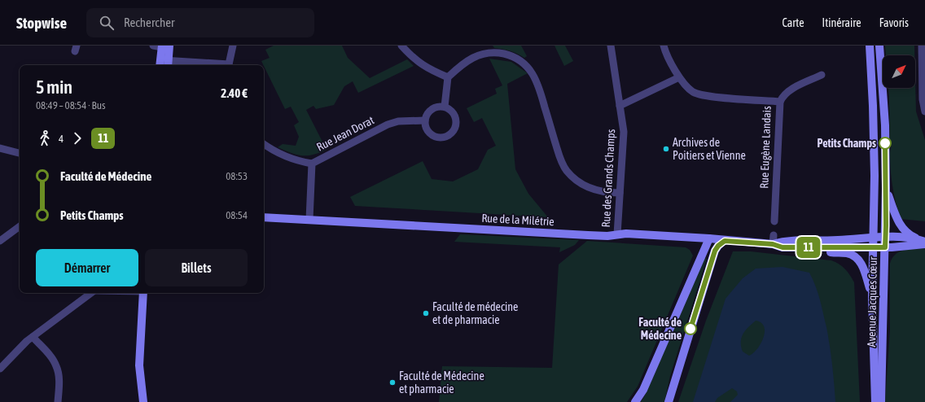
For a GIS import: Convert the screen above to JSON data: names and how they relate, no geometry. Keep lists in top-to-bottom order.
{
  "streets": {
    "street": [
      "Rue Jean Dorat",
      "Rue Eugène Landais",
      "Rue des Grands Champs",
      "Rue de la Milétrie",
      "Avenue Jacques Cœur"
    ]
  },
  "crossings": [
    ["Rue Jean Dorat", "Rue de la Milétrie"],
    ["Rue des Grands Champs", "Rue de la Milétrie"],
    ["Rue de la Milétrie", "Avenue Jacques Cœur"]
  ],
  "places": [
    "Petits Champs",
    "Archives de Poitiers et Vienne",
    "Faculté de médecine et de pharmacie",
    "Faculté de Médecine",
    "Faculté de Médecine et pharmacie"
  ],
  "lines": ["bus line 11"],
  "north": "top right",
  "page": {
    "header": "Stopwise",
    "search": "Rechercher",
    "nav": ["Carte", "Itinéraire", "Favoris"],
    "on_map": "11",
    "heading": ["5 min", "08:49 – 08:54 · Bus", "2.40 €"],
    "legs": ["4", "11"],
    "list": [
      {
        "name": "Faculté de Médecine",
        "value": "08:53"
      },
      {
        "name": "Petits Champs",
        "value": "08:54"
      }
    ],
    "buttons": ["Démarrer", "Billets"]
  }
}
